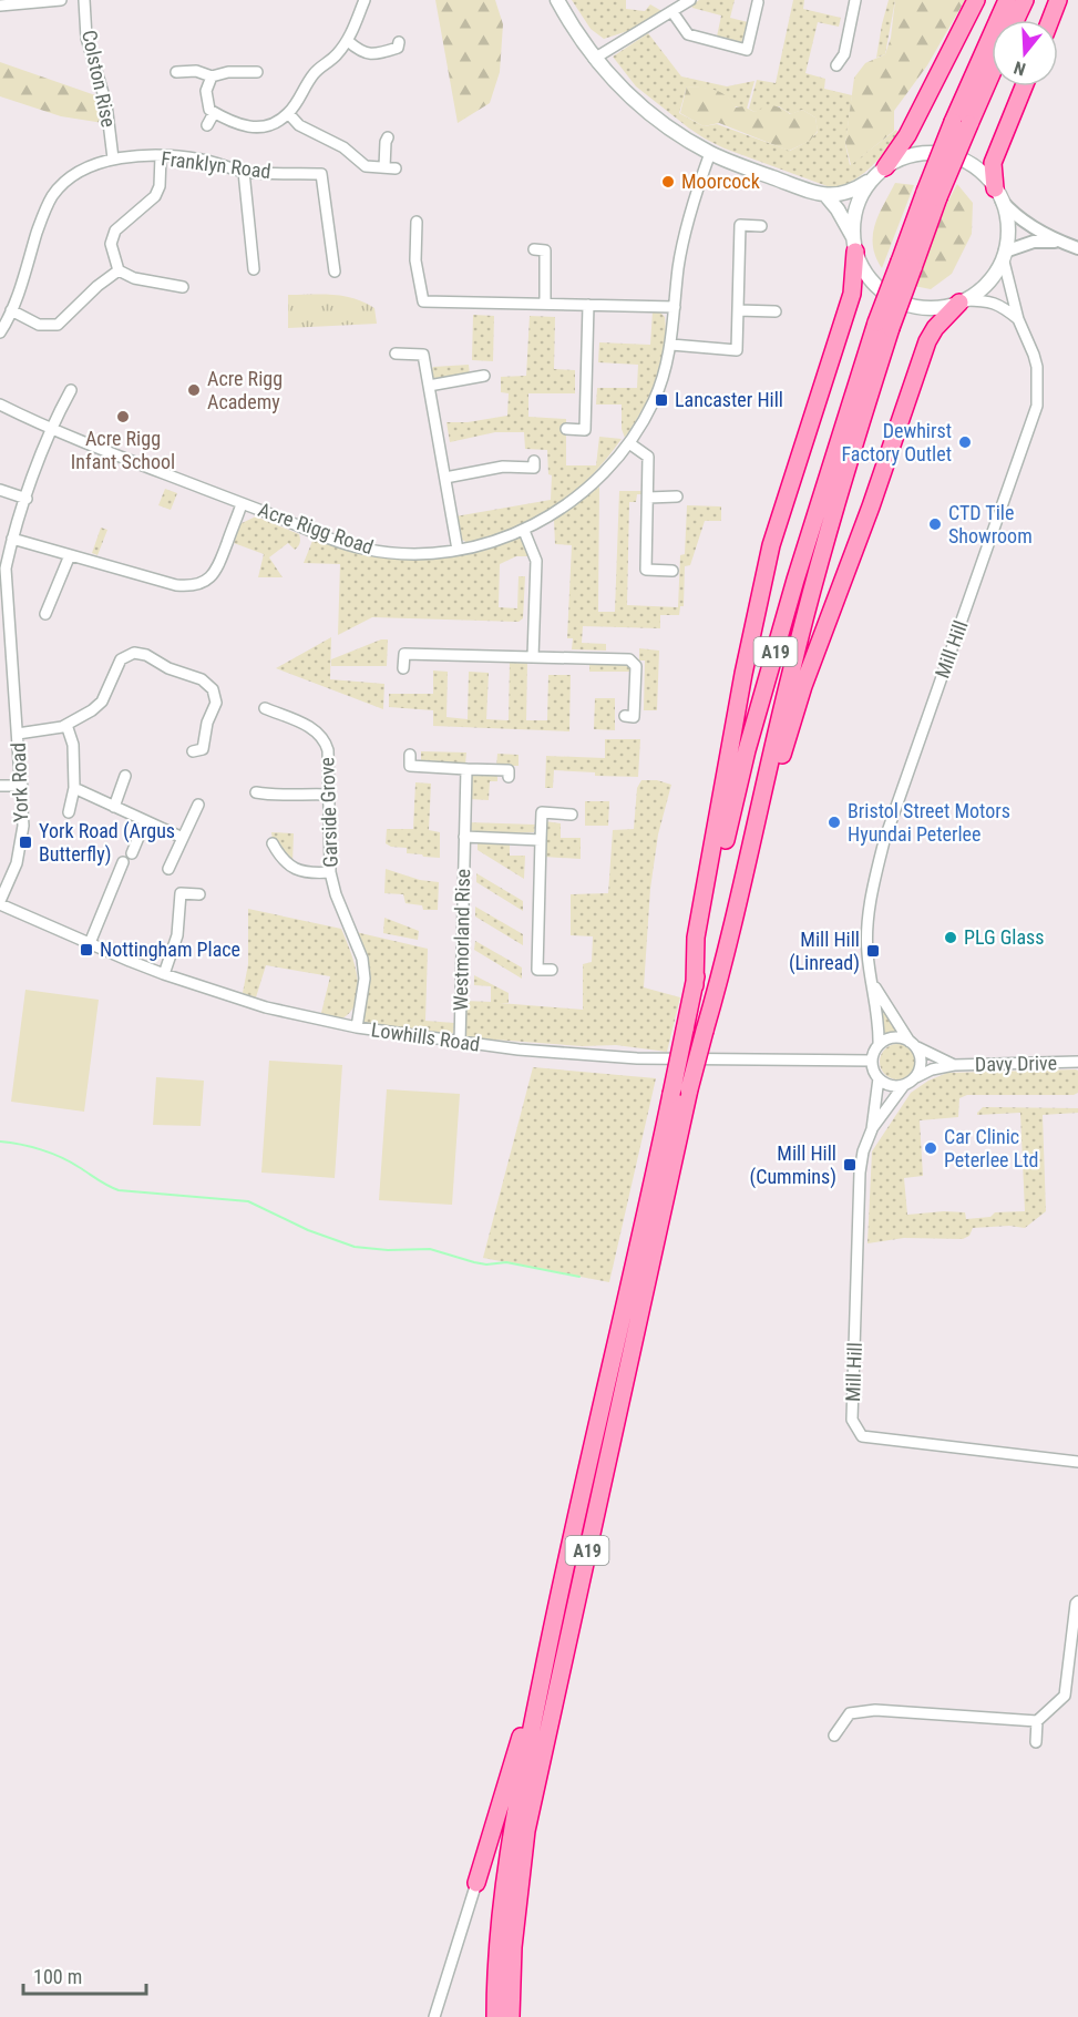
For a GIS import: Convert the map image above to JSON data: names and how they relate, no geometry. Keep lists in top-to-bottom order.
{
  "streets": {
    "highway": ["A19"],
    "street": [
      "Colston Rise",
      "Franklyn Road",
      "Acre Rigg Road",
      "Mill Hill",
      "York Road",
      "Garside Grove",
      "Westmorland Rise",
      "Lowhills Road",
      "Davy Drive"
    ]
  },
  "crossings": [
    ["Colston Rise", "Franklyn Road"],
    ["Acre Rigg Road", "York Road"],
    ["Mill Hill", "Lowhills Road"],
    ["Mill Hill", "Davy Drive"],
    ["York Road", "Lowhills Road"],
    ["Garside Grove", "Lowhills Road"],
    ["Westmorland Rise", "Lowhills Road"],
    ["Lowhills Road", "Davy Drive"]
  ],
  "places": {
    "other": [
      "Moorcock",
      "Acre Rigg Academy",
      "Acre Rigg Infant School",
      "Dewhirst Factory Outlet",
      "CTD Tile Showroom",
      "Bristol Street Motors Hyundai Peterlee",
      "PLG Glass",
      "Car Clinic Peterlee Ltd"
    ],
    "transit": [
      "Lancaster Hill",
      "York Road (Argus Butterfly)",
      "Nottingham Place",
      "Mill Hill (Linread)",
      "Mill Hill (Cummins)"
    ]
  },
  "scale_bar": "100 m",
  "north": "bottom"
}
